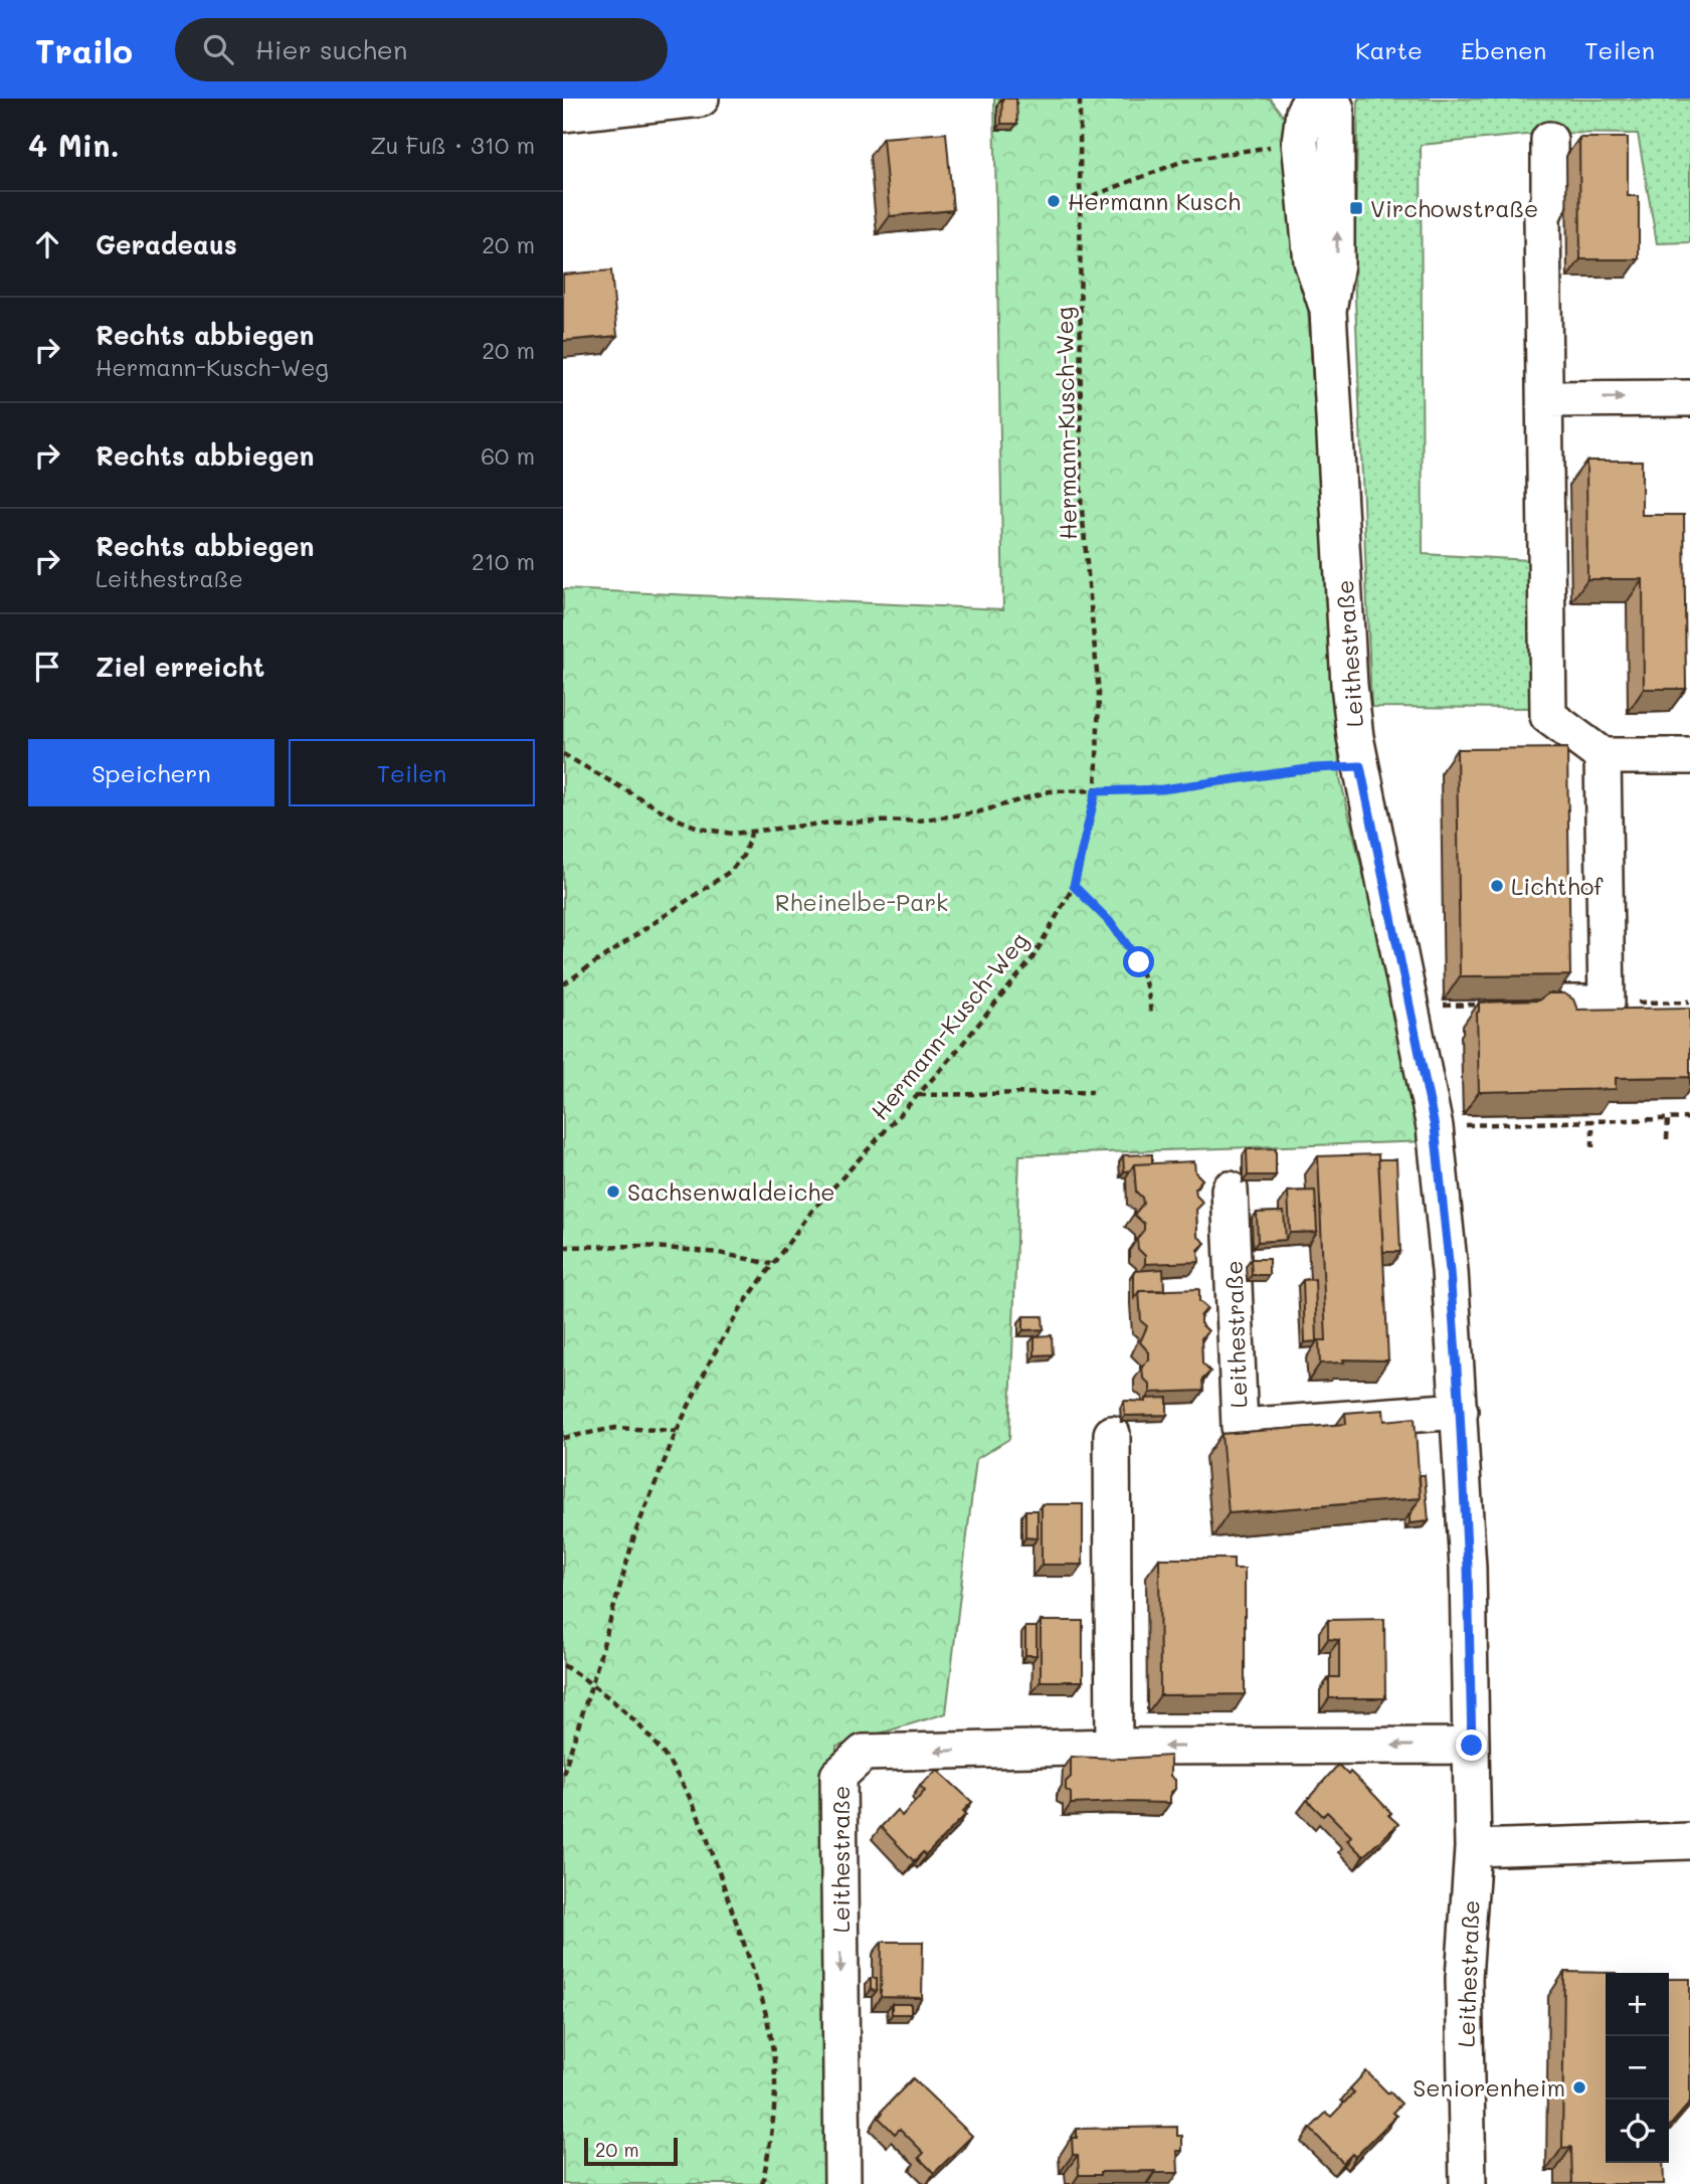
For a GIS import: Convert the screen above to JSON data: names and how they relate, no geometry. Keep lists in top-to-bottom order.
{
  "streets": {
    "street": ["Leithestraße"],
    "path": ["Hermann-Kusch-Weg"]
  },
  "parks": ["Rheinelbe-Park"],
  "places": {
    "other": [
      "Hermann Kusch",
      "Lichthof",
      "Sachsenwaldeiche",
      "Seniorenheim"
    ],
    "transit": ["Virchowstraße"]
  },
  "scale_bar": "20 m",
  "page": {
    "header": "Trailo",
    "search": "Hier suchen",
    "nav": ["Karte", "Ebenen", "Teilen"],
    "heading": ["4 Min.", "Zu Fuß · 310 m"],
    "list": [
      ["Geradeaus", "20 m"],
      ["Rechts abbiegen", "Hermann-Kusch-Weg", "20 m"],
      ["Rechts abbiegen", "60 m"],
      ["Rechts abbiegen", "Leithestraße", "210 m"],
      "Ziel erreicht"
    ],
    "buttons": ["Speichern", "Teilen"],
    "map_buttons": ["+", "−"],
    "scale": "20 m"
  }
}
